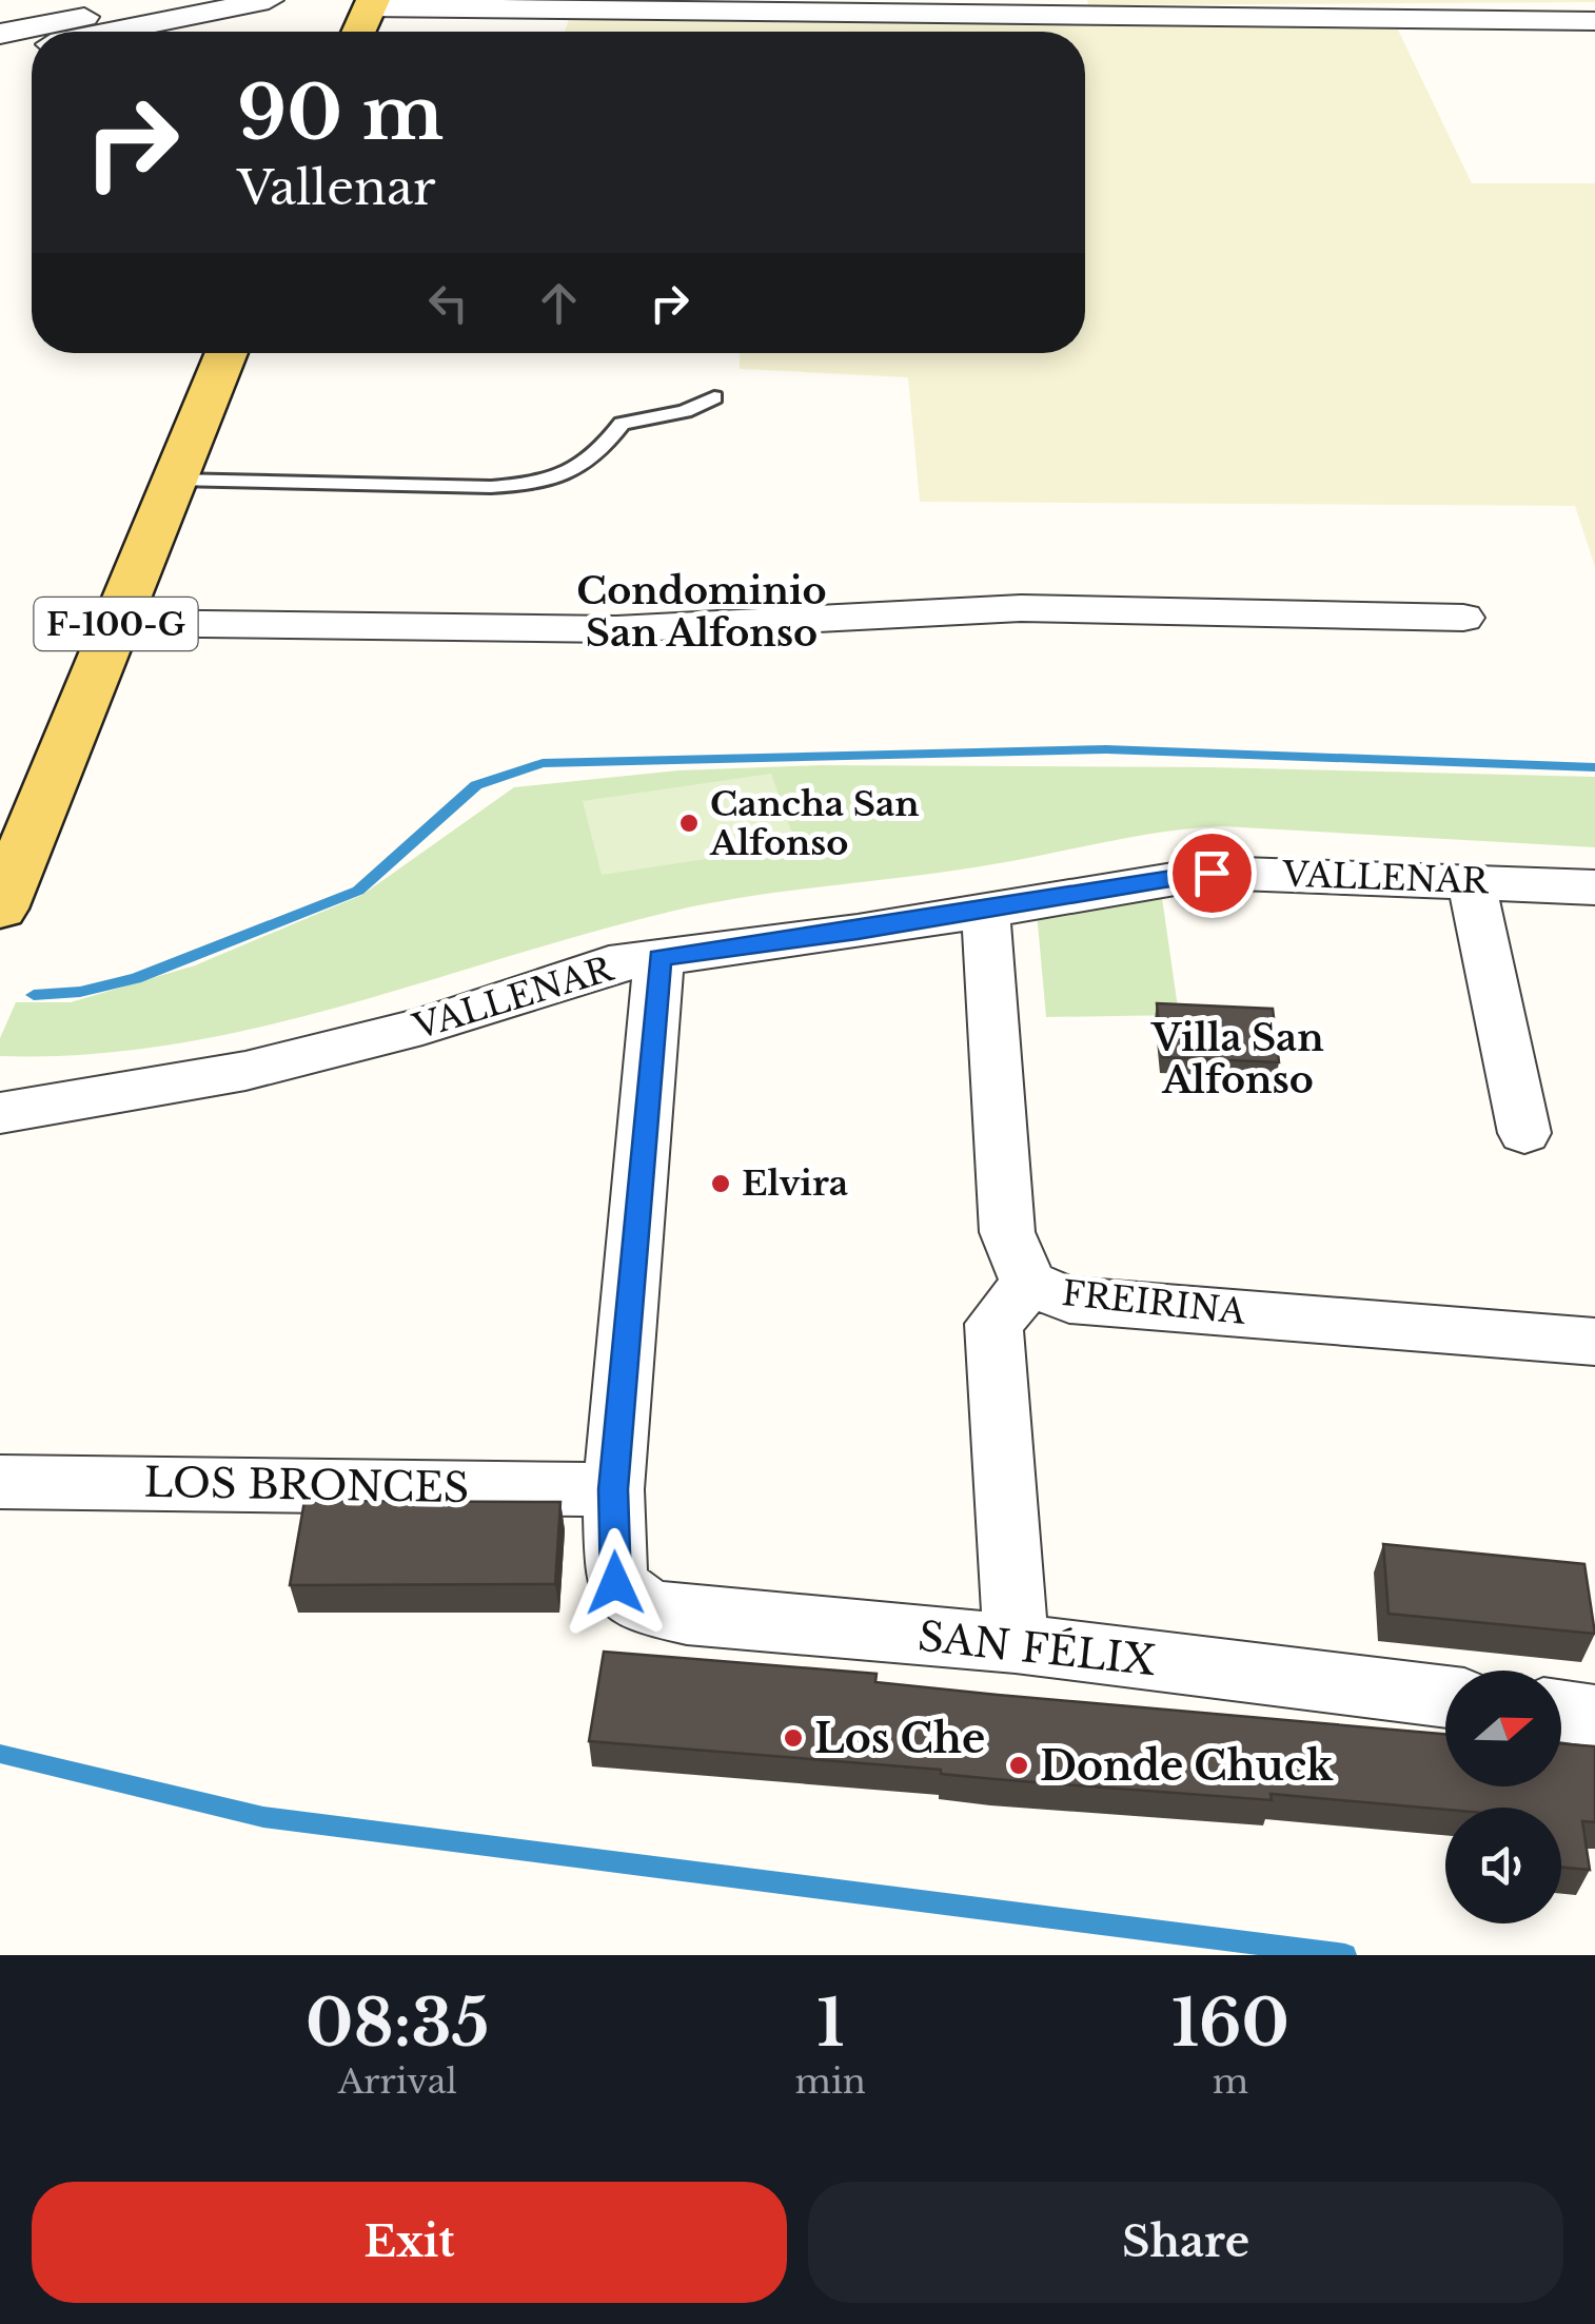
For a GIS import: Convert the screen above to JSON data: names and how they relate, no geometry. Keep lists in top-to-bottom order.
{
  "streets": {
    "main road": ["F-100-G"],
    "street": [
      "VALLENAR",
      "FREIRINA",
      "LOS BRONCES",
      "SAN FÉLIX"
    ]
  },
  "crossings": [
    ["VALLENAR", "FREIRINA"],
    ["LOS BRONCES", "SAN FÉLIX"]
  ],
  "districts": ["Condominio San Alfonso", "Villa San Alfonso"],
  "places": [
    "Cancha San Alfonso",
    "Elvira",
    "Los Che",
    "Donde Chuck"
  ],
  "north": "right",
  "page": {
    "turn": ["90 m", "Vallenar"],
    "eta": [
      "08:35",
      "Arrival",
      "1",
      "min",
      "160",
      "m"
    ],
    "buttons": ["Exit", "Share"]
  }
}
